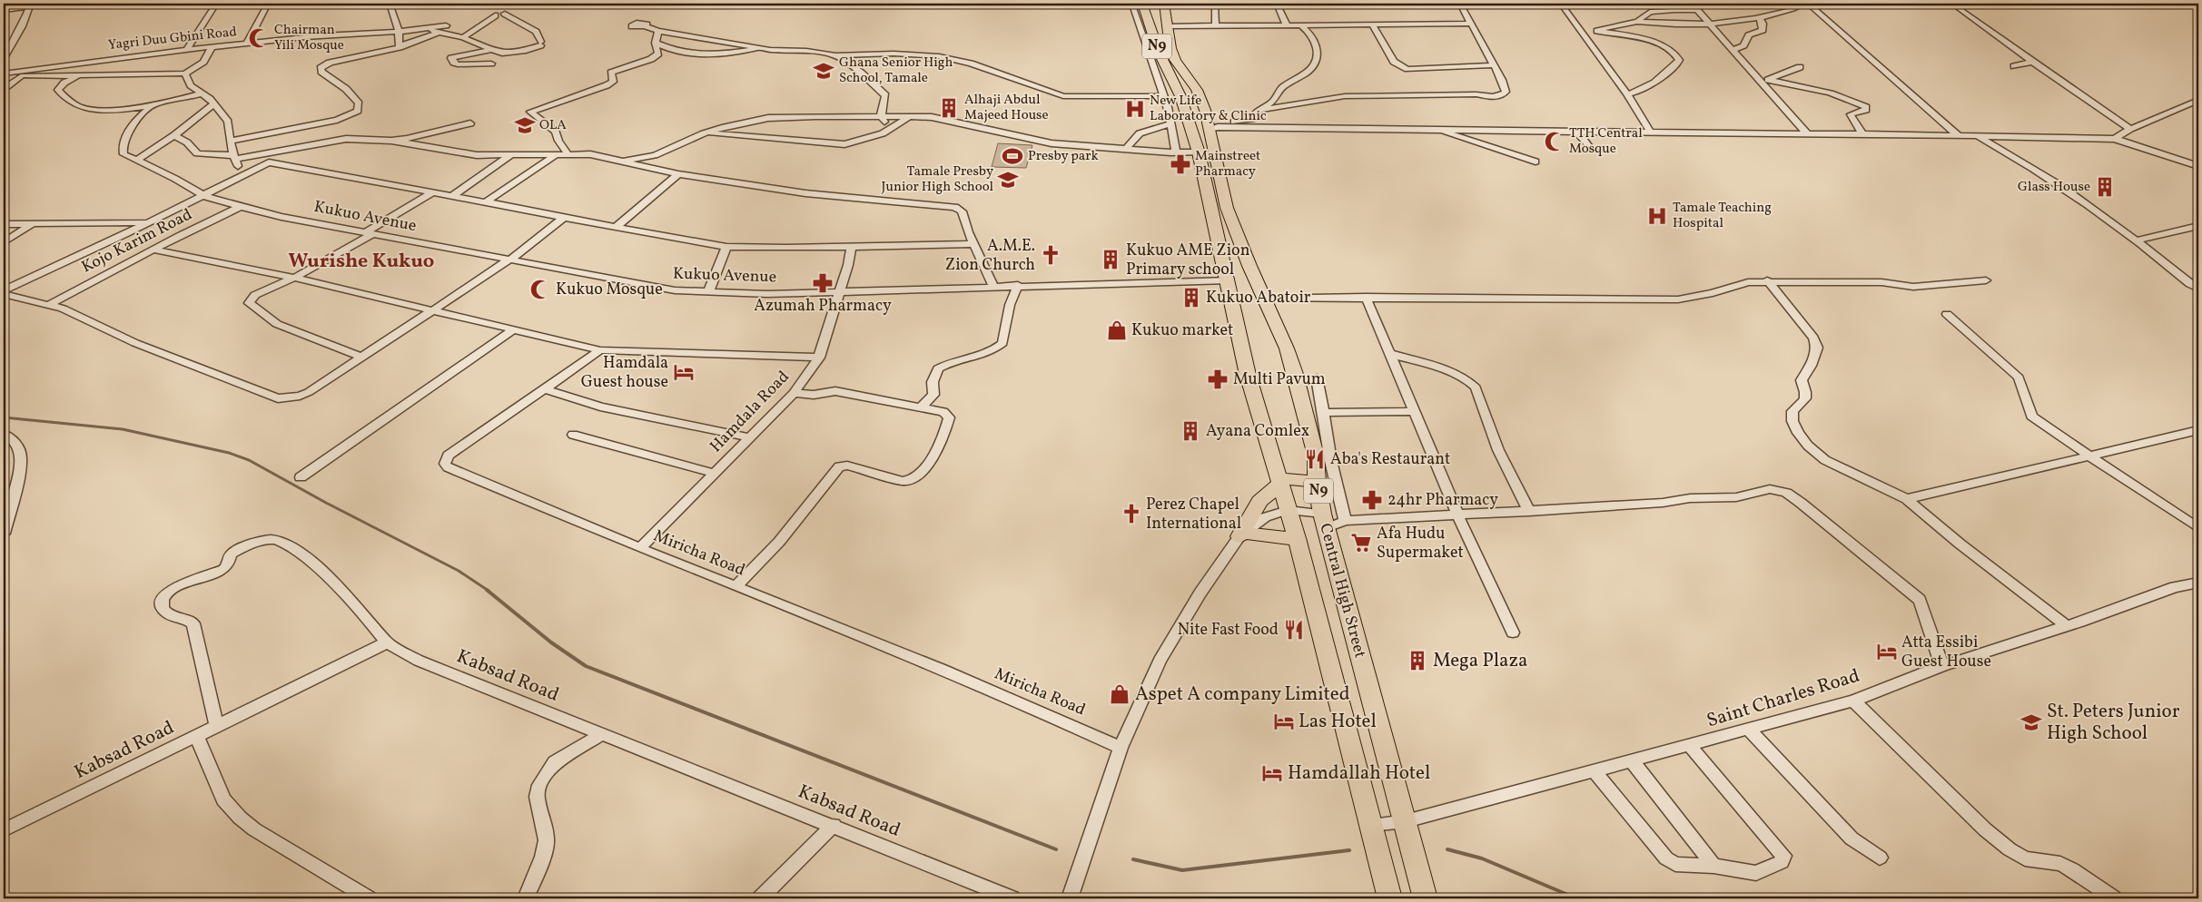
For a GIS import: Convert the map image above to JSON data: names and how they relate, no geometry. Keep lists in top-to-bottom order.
{
  "streets": {
    "highway": ["N9", "Central High Street"],
    "street": [
      "Yagri Duu Gbini Road",
      "Kukuo Avenue",
      "Kojo Karim Road",
      "Hamdala Road",
      "Miricha Road",
      "Kabsad Road",
      "Saint Charles Road"
    ]
  },
  "crossings": [
    ["Kukuo Avenue", "Kojo Karim Road"],
    ["Kukuo Avenue", "Hamdala Road"],
    ["Kukuo Avenue", "Central High Street"],
    ["Hamdala Road", "Miricha Road"],
    ["Central High Street", "Saint Charles Road"]
  ],
  "districts": ["Wurishe Kukuo"],
  "places": {
    "mosque": ["Chairman Yili Mosque", "TTH Central Mosque", "Kukuo Mosque"],
    "school or university": [
      "Ghana Senior High School, Tamale",
      "OLA",
      "Tamale Presby Junior High School",
      "St. Peters Junior High School"
    ],
    "building": [
      "Alhaji Abdul Majeed House",
      "Glass House",
      "Kukuo AME Zion Primary school",
      "Kukuo Abatoir",
      "Ayana Comlex",
      "Mega Plaza"
    ],
    "hospital": ["New Life Laboratory & Clinic", "Tamale Teaching Hospital"],
    "sports": ["Presby park"],
    "pharmacy": [
      "Mainstreet Pharmacy",
      "Azumah Pharmacy",
      "Multi Pavum",
      "24hr Pharmacy"
    ],
    "church": ["A.M.E. Zion Church", "Perez Chapel International"],
    "shop": ["Kukuo market", "Aspet A company Limited"],
    "hotel": [
      "Hamdala Guest house",
      "Atta Essibi Guest House",
      "Las Hotel",
      "Hamdallah Hotel"
    ],
    "restaurant": ["Aba's Restaurant", "Nite Fast Food"],
    "supermarket": ["Afa Hudu Supermaket"]
  }
}
